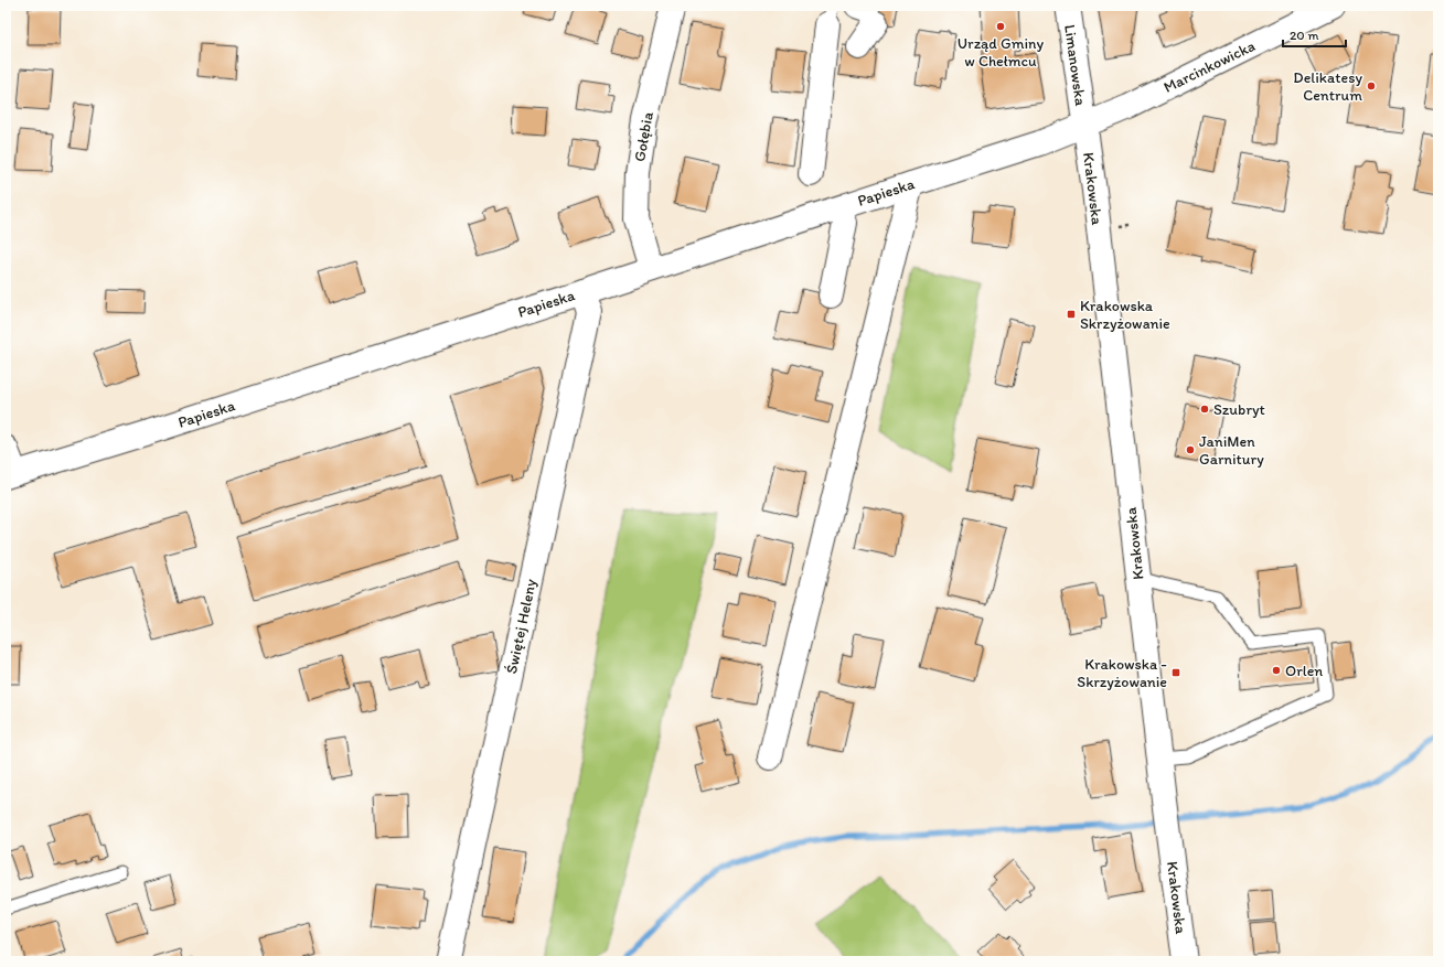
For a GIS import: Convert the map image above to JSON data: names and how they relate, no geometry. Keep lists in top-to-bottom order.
{
  "streets": {
    "street": [
      "Limanowska",
      "Marcinkowicka",
      "Gołębia",
      "Krakowska",
      "Papieska",
      "Świętej Heleny"
    ]
  },
  "crossings": [
    ["Limanowska", "Marcinkowicka"],
    ["Limanowska", "Krakowska"],
    ["Limanowska", "Papieska"],
    ["Marcinkowicka", "Krakowska"],
    ["Marcinkowicka", "Papieska"],
    ["Gołębia", "Papieska"],
    ["Krakowska", "Papieska"],
    ["Papieska", "Świętej Heleny"]
  ],
  "places": {
    "other": [
      "Urząd Gminy w Chełmcu",
      "Delikatesy Centrum",
      "Szubryt",
      "JaniMen Garnitury",
      "Orlen"
    ],
    "transit": ["Krakowska Skrzyżowanie", "Krakowska - Skrzyżowanie"]
  },
  "scale_bar": "20 m"
}
